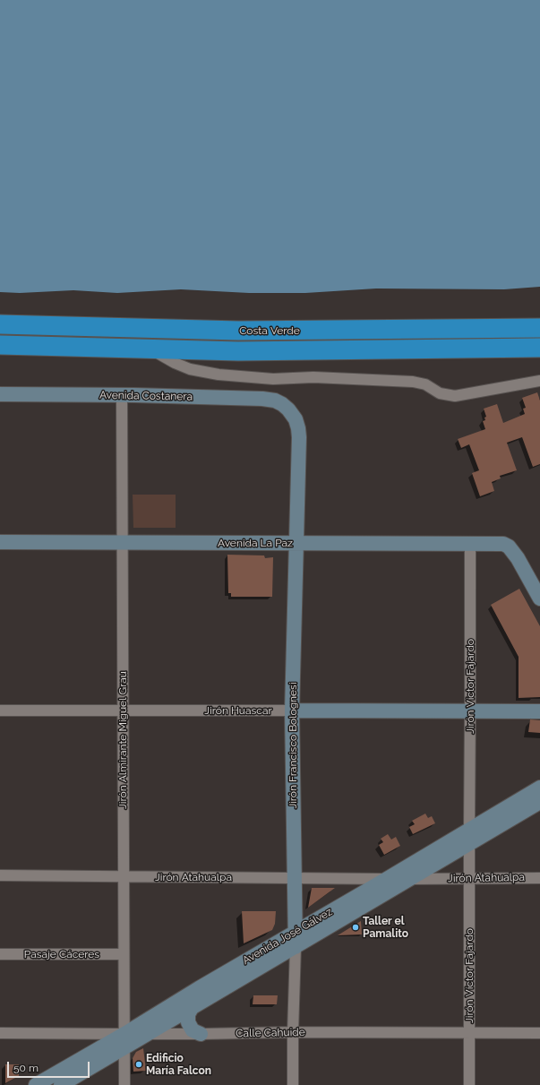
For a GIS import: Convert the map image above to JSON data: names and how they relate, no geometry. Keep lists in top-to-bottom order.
{
  "streets": {
    "highway": ["Costa Verde"],
    "main road": [
      "Avenida Costanera",
      "Avenida La Paz",
      "Jirón Huascar",
      "Jirón Francisco Bolognesi",
      "Avenida José Gálvez"
    ],
    "street": [
      "Jirón Víctor Fajardo",
      "Jirón Almirante Miguel Grau",
      "Jirón Atahualpa",
      "Pasaje Cáceres",
      "Calle Cahuide"
    ]
  },
  "crossings": [
    ["Avenida Costanera", "Jirón Almirante Miguel Grau"],
    ["Avenida Costanera", "Jirón Francisco Bolognesi"],
    ["Avenida La Paz", "Jirón Víctor Fajardo"],
    ["Avenida La Paz", "Jirón Almirante Miguel Grau"],
    ["Avenida La Paz", "Jirón Francisco Bolognesi"],
    ["Jirón Víctor Fajardo", "Jirón Huascar"],
    ["Jirón Víctor Fajardo", "Jirón Atahualpa"],
    ["Jirón Víctor Fajardo", "Avenida José Gálvez"],
    ["Jirón Víctor Fajardo", "Calle Cahuide"],
    ["Jirón Huascar", "Jirón Almirante Miguel Grau"],
    ["Jirón Huascar", "Jirón Francisco Bolognesi"],
    ["Jirón Almirante Miguel Grau", "Jirón Atahualpa"],
    ["Jirón Almirante Miguel Grau", "Avenida José Gálvez"],
    ["Jirón Almirante Miguel Grau", "Pasaje Cáceres"],
    ["Jirón Francisco Bolognesi", "Jirón Atahualpa"],
    ["Jirón Francisco Bolognesi", "Avenida José Gálvez"],
    ["Jirón Francisco Bolognesi", "Calle Cahuide"],
    ["Jirón Atahualpa", "Avenida José Gálvez"],
    ["Avenida José Gálvez", "Calle Cahuide"]
  ],
  "places": ["Taller el Pamalito", "Edificio María Falcon"],
  "scale_bar": "50 m"
}
